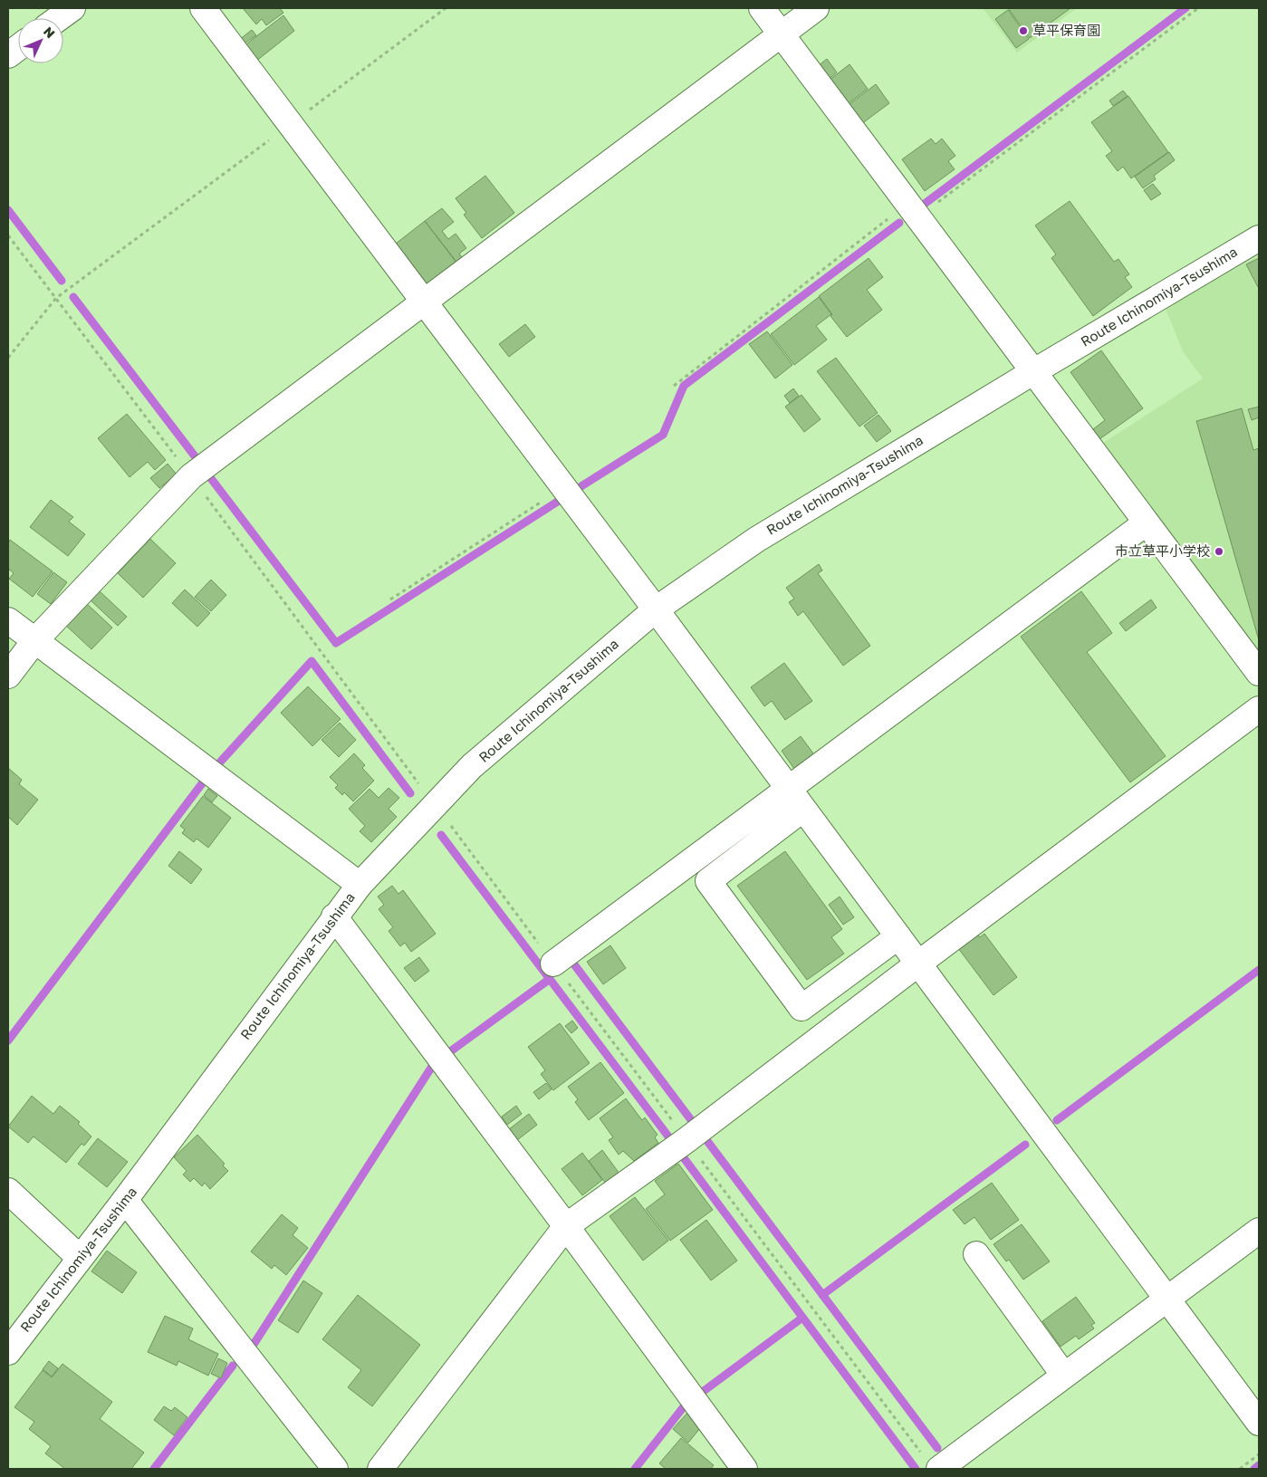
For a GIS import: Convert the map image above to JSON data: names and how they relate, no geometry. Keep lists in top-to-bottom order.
{
  "streets": {
    "street": ["Route Ichinomiya-Tsushima"]
  },
  "places": ["草平保育園", "市立草平小学校"],
  "north": "top right"
}
